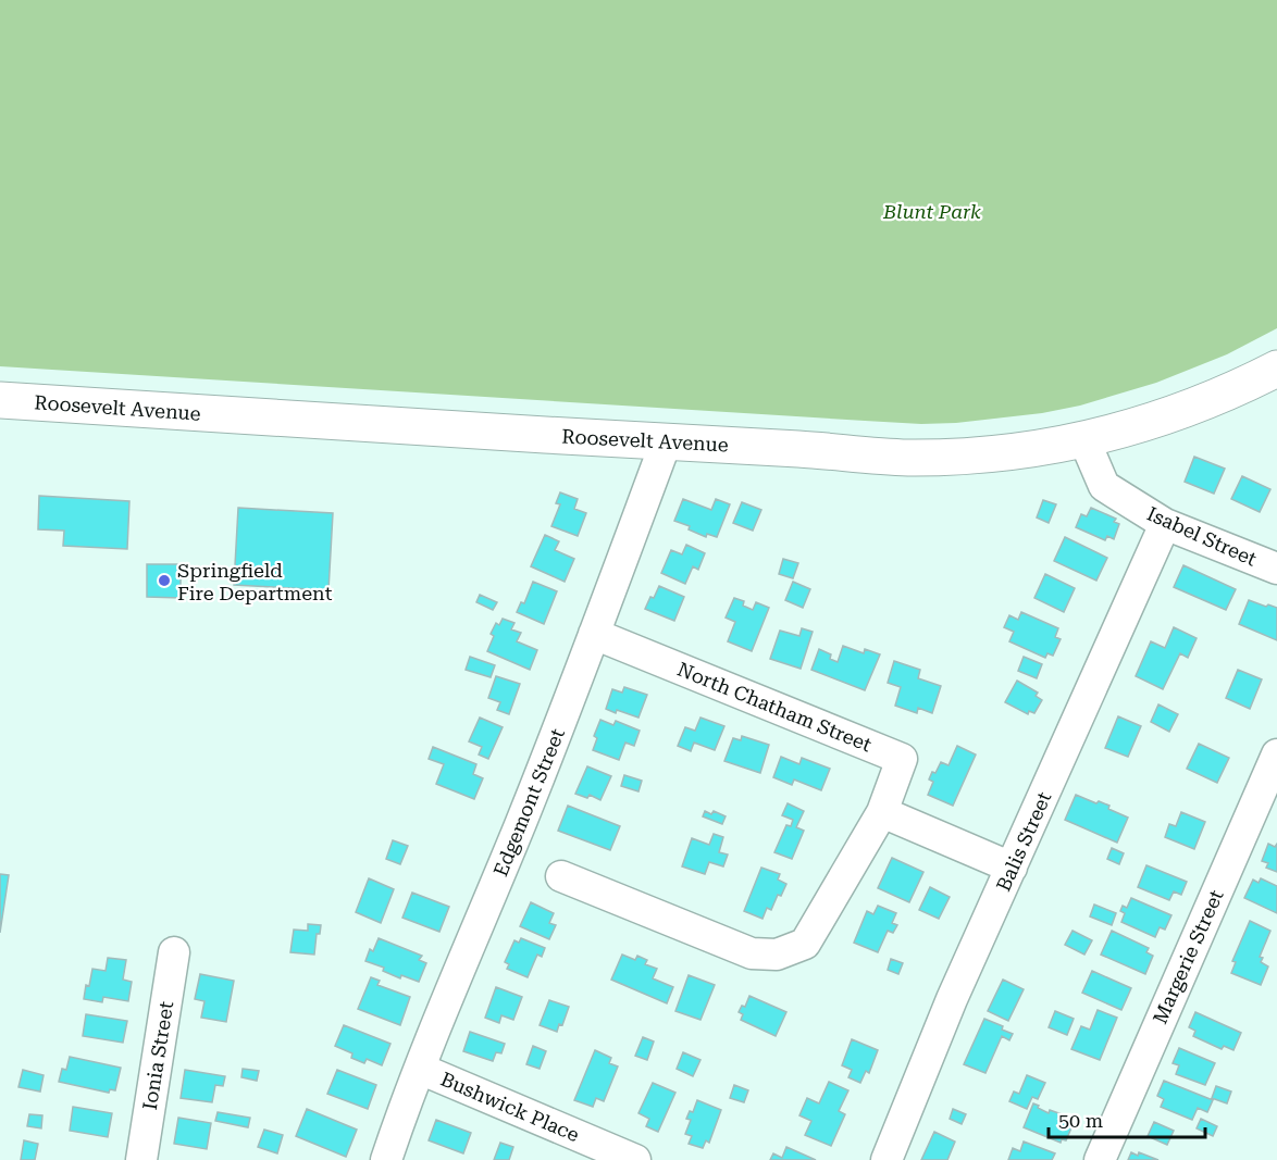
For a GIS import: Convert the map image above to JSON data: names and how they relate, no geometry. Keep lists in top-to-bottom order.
{
  "streets": {
    "main road": ["Roosevelt Avenue"],
    "street": [
      "Isabel Street",
      "North Chatham Street",
      "Edgemont Street",
      "Balis Street",
      "Margerie Street",
      "Ionia Street",
      "Bushwick Place"
    ]
  },
  "crossings": [
    ["Roosevelt Avenue", "Isabel Street"],
    ["Roosevelt Avenue", "Edgemont Street"],
    ["Isabel Street", "Balis Street"],
    ["North Chatham Street", "Edgemont Street"],
    ["Edgemont Street", "Bushwick Place"]
  ],
  "parks": ["Blunt Park"],
  "places": ["Springfield Fire Department"],
  "scale_bar": "50 m"
}
